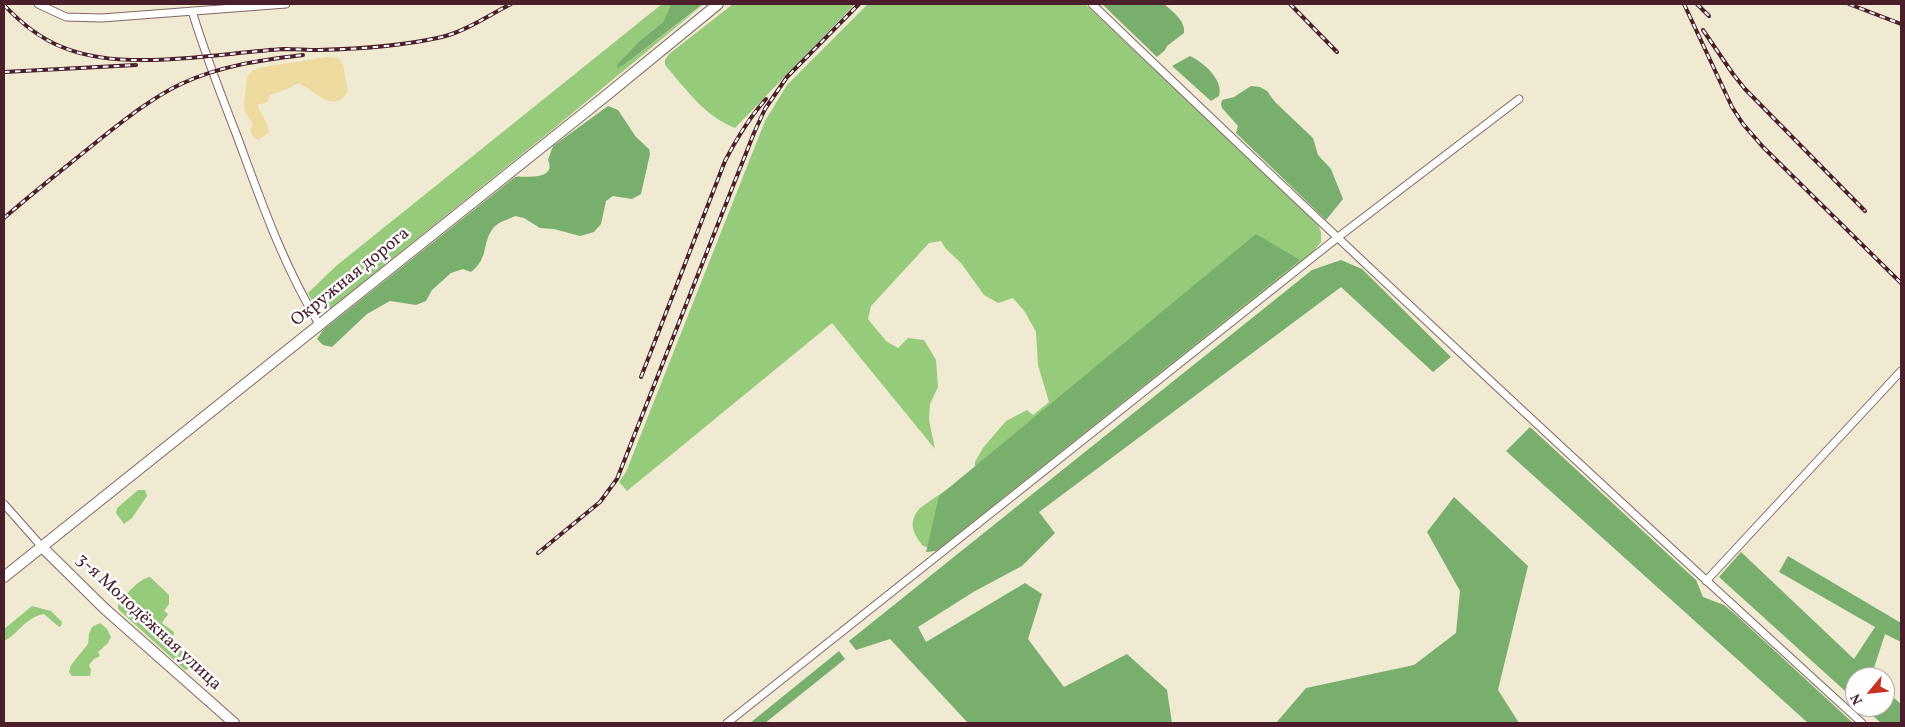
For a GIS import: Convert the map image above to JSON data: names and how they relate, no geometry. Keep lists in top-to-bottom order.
{
  "streets": {
    "main road": ["Окружная дорога", "3-я Молодёжная улица"]
  },
  "crossings": [
    ["Окружная дорога", "3-я Молодёжная улица"]
  ],
  "north": "bottom left"
}
